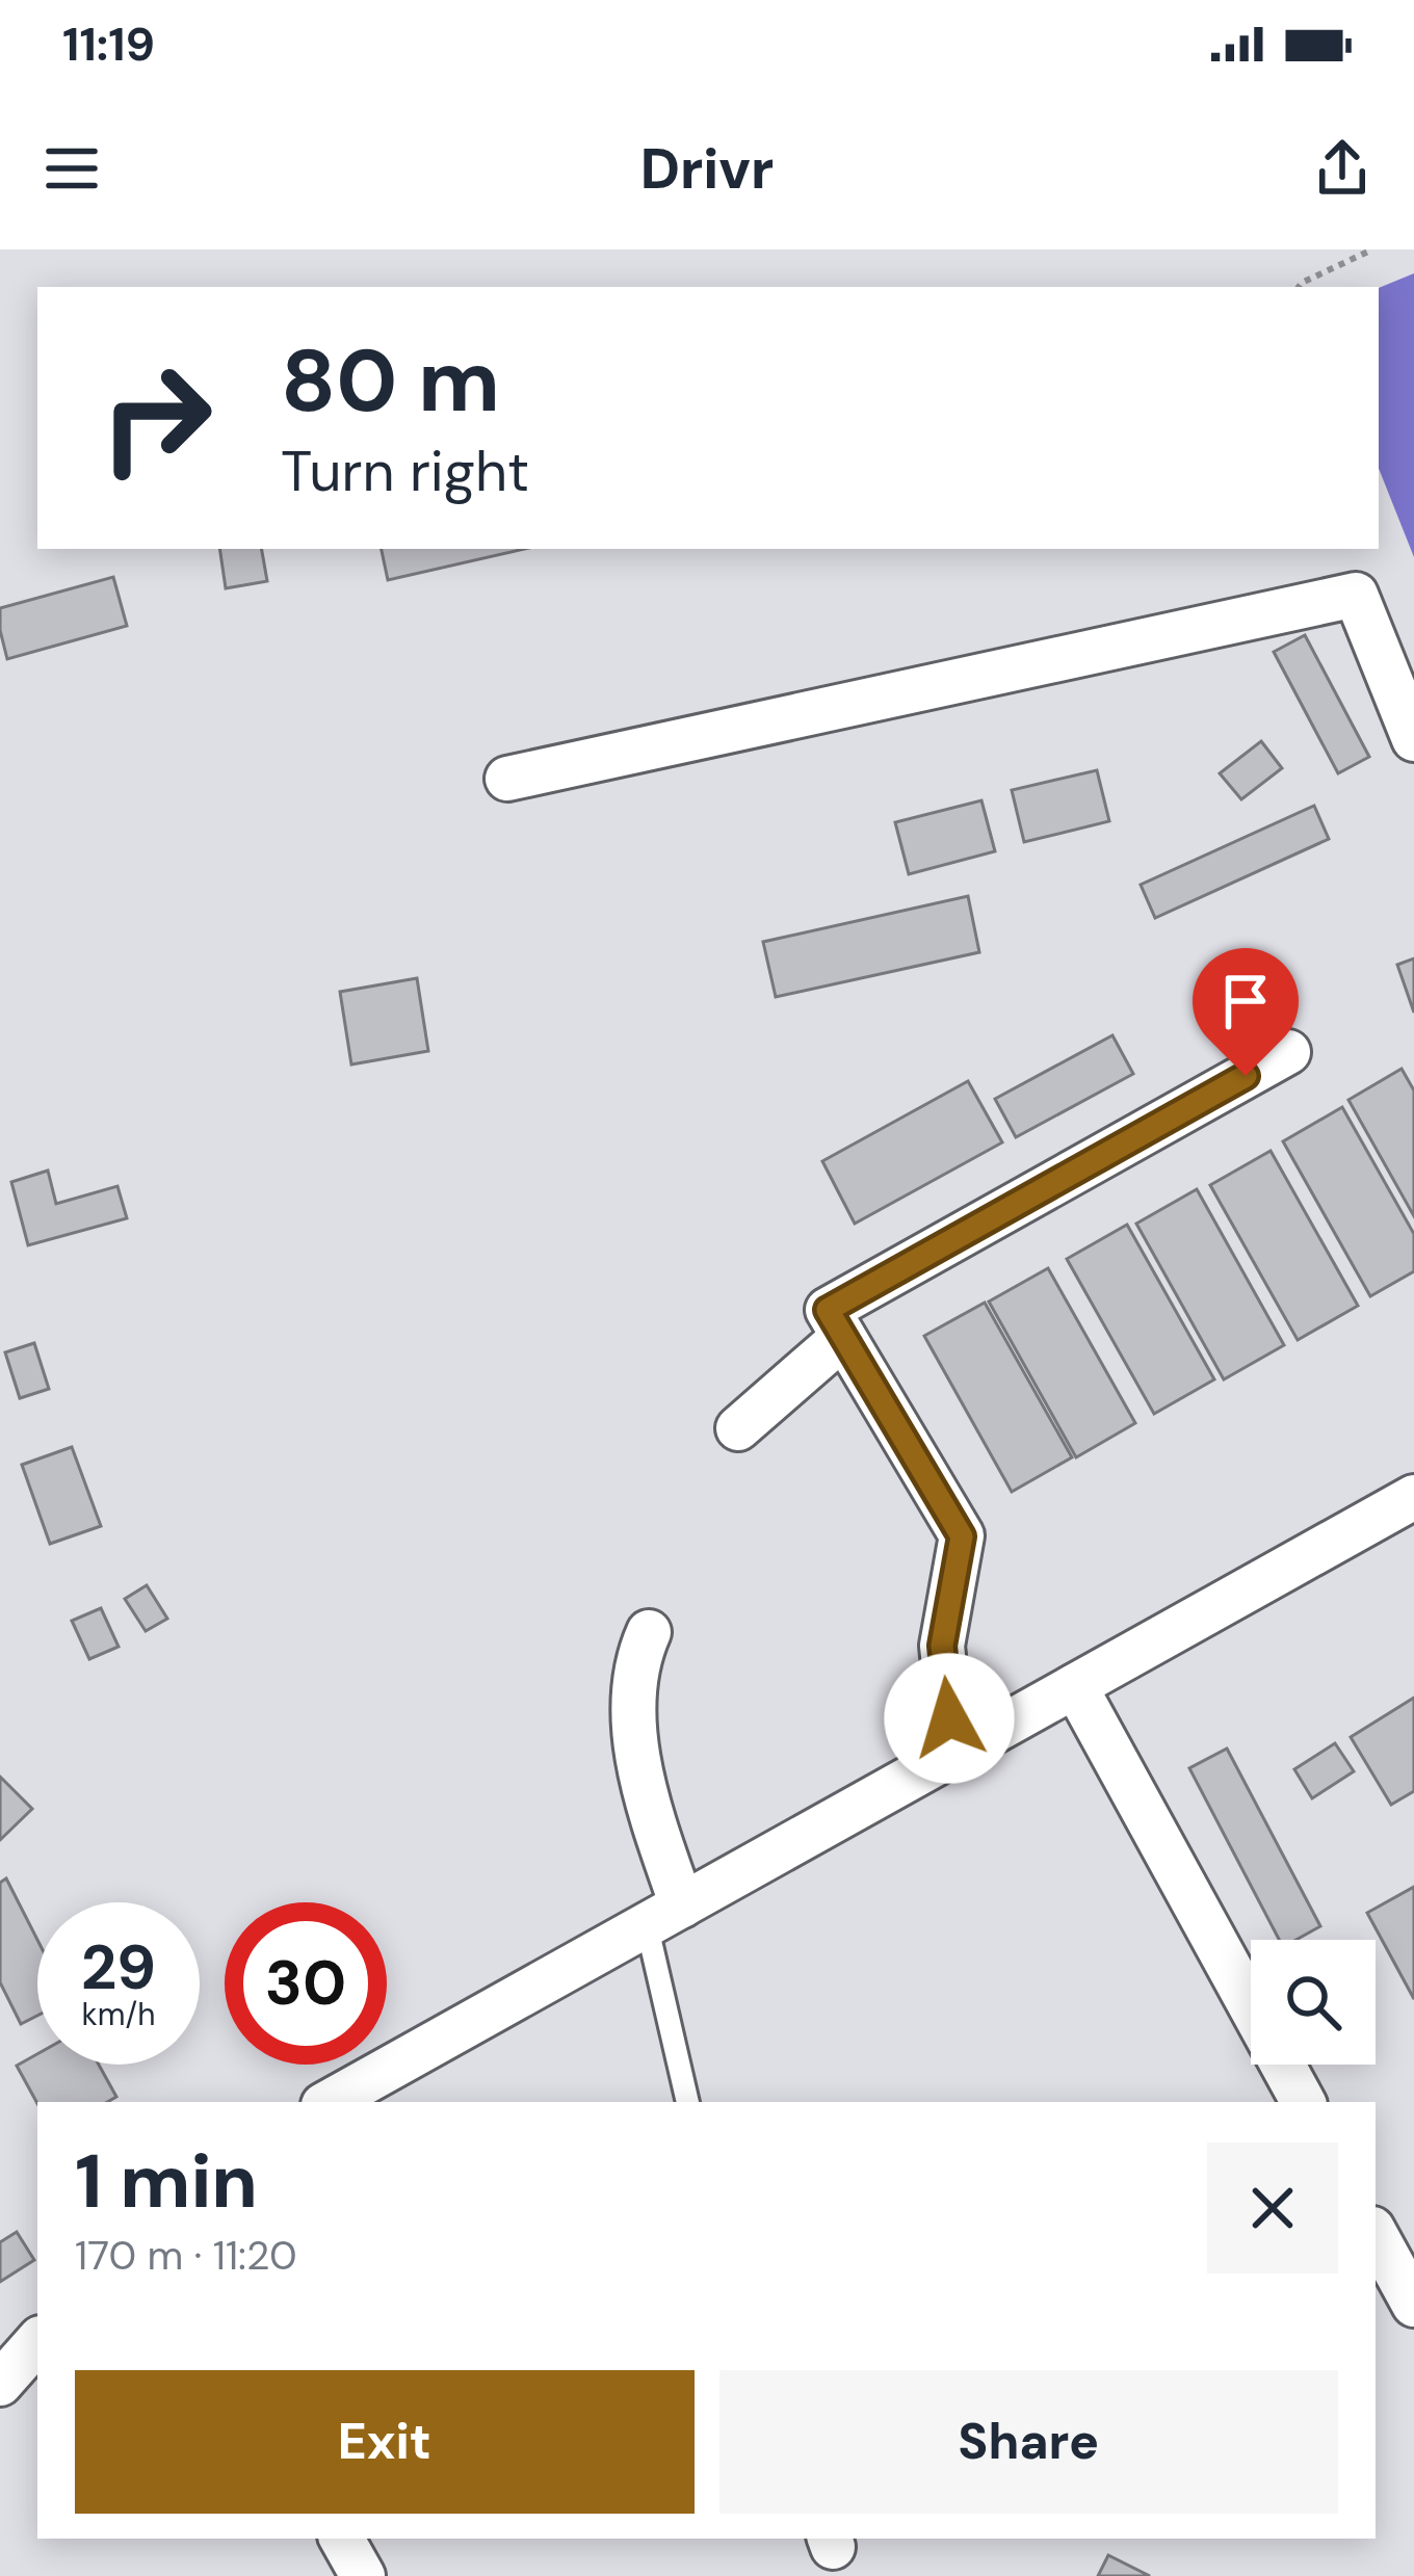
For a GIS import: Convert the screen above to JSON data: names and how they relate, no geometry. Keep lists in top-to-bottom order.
{
  "page": {
    "status": "11:19",
    "header": "Drivr",
    "turn": ["80 m", "Turn right"],
    "speed": "29 km/h",
    "limit": "30",
    "heading": ["1 min", "170 m · 11:20"],
    "buttons": ["Exit", "Share"]
  }
}
